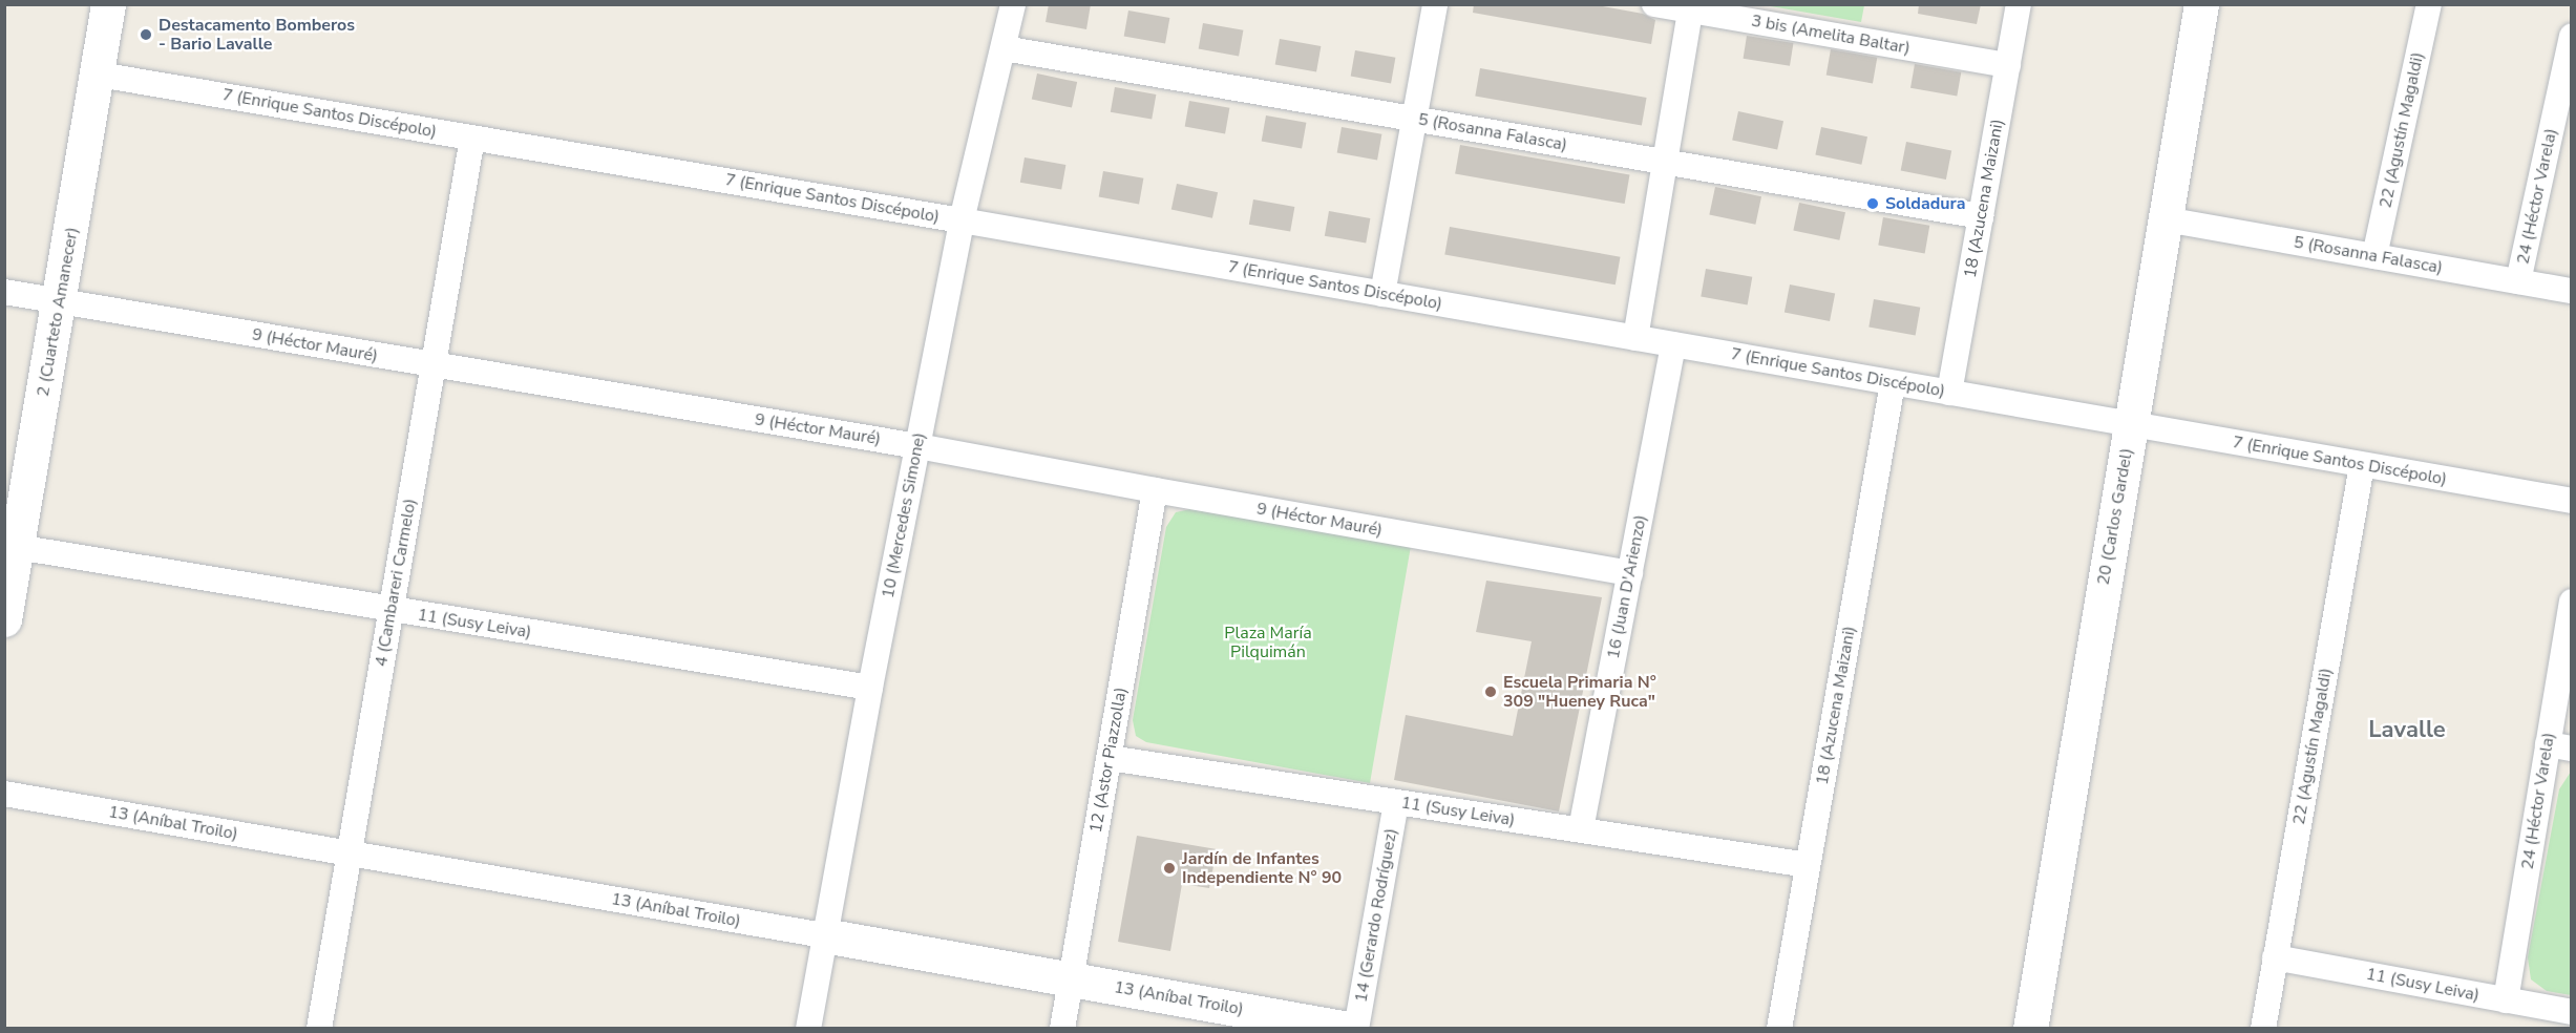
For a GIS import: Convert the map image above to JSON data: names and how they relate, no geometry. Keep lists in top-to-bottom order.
{
  "streets": {
    "street": [
      "3 bis (Amelita Baltar)",
      "7 (Enrique Santos Discépolo)",
      "22 (Agustín Magaldi)",
      "5 (Rosanna Falasca)",
      "24 (Héctor Varela)",
      "18 (Azucena Maizani)",
      "2 (Cuarteto Amanecer)",
      "9 (Héctor Mauré)",
      "10 (Mercedes Simone)",
      "20 (Carlos Gardel)",
      "4 (Cambareri Carmelo)",
      "16 (Juan D'Arienzo)",
      "11 (Susy Leiva)",
      "12 (Astor Piazzolla)",
      "13 (Aníbal Troilo)",
      "14 (Gerardo Rodríguez)"
    ]
  },
  "crossings": [
    ["3 bis (Amelita Baltar)", "18 (Azucena Maizani)"],
    ["7 (Enrique Santos Discépolo)", "22 (Agustín Magaldi)"],
    ["7 (Enrique Santos Discépolo)", "18 (Azucena Maizani)"],
    ["7 (Enrique Santos Discépolo)", "2 (Cuarteto Amanecer)"],
    ["7 (Enrique Santos Discépolo)", "10 (Mercedes Simone)"],
    ["7 (Enrique Santos Discépolo)", "20 (Carlos Gardel)"],
    ["7 (Enrique Santos Discépolo)", "4 (Cambareri Carmelo)"],
    ["7 (Enrique Santos Discépolo)", "16 (Juan D'Arienzo)"],
    ["22 (Agustín Magaldi)", "5 (Rosanna Falasca)"],
    ["22 (Agustín Magaldi)", "11 (Susy Leiva)"],
    ["5 (Rosanna Falasca)", "24 (Héctor Varela)"],
    ["5 (Rosanna Falasca)", "18 (Azucena Maizani)"],
    ["5 (Rosanna Falasca)", "10 (Mercedes Simone)"],
    ["5 (Rosanna Falasca)", "20 (Carlos Gardel)"],
    ["24 (Héctor Varela)", "11 (Susy Leiva)"],
    ["18 (Azucena Maizani)", "11 (Susy Leiva)"],
    ["2 (Cuarteto Amanecer)", "9 (Héctor Mauré)"],
    ["2 (Cuarteto Amanecer)", "11 (Susy Leiva)"],
    ["9 (Héctor Mauré)", "10 (Mercedes Simone)"],
    ["9 (Héctor Mauré)", "4 (Cambareri Carmelo)"],
    ["9 (Héctor Mauré)", "16 (Juan D'Arienzo)"],
    ["9 (Héctor Mauré)", "12 (Astor Piazzolla)"],
    ["10 (Mercedes Simone)", "11 (Susy Leiva)"],
    ["10 (Mercedes Simone)", "13 (Aníbal Troilo)"],
    ["4 (Cambareri Carmelo)", "11 (Susy Leiva)"],
    ["4 (Cambareri Carmelo)", "13 (Aníbal Troilo)"],
    ["16 (Juan D'Arienzo)", "11 (Susy Leiva)"],
    ["11 (Susy Leiva)", "12 (Astor Piazzolla)"],
    ["11 (Susy Leiva)", "14 (Gerardo Rodríguez)"],
    ["12 (Astor Piazzolla)", "13 (Aníbal Troilo)"]
  ],
  "districts": ["Lavalle"],
  "parks": ["Plaza María Pilquimán"],
  "places": [
    "Destacamento Bomberos - Bario Lavalle",
    "Soldadura",
    "Escuela Primaria N° 309 \"Hueney Ruca\"",
    "Jardín de Infantes Independiente N° 90"
  ]
}
